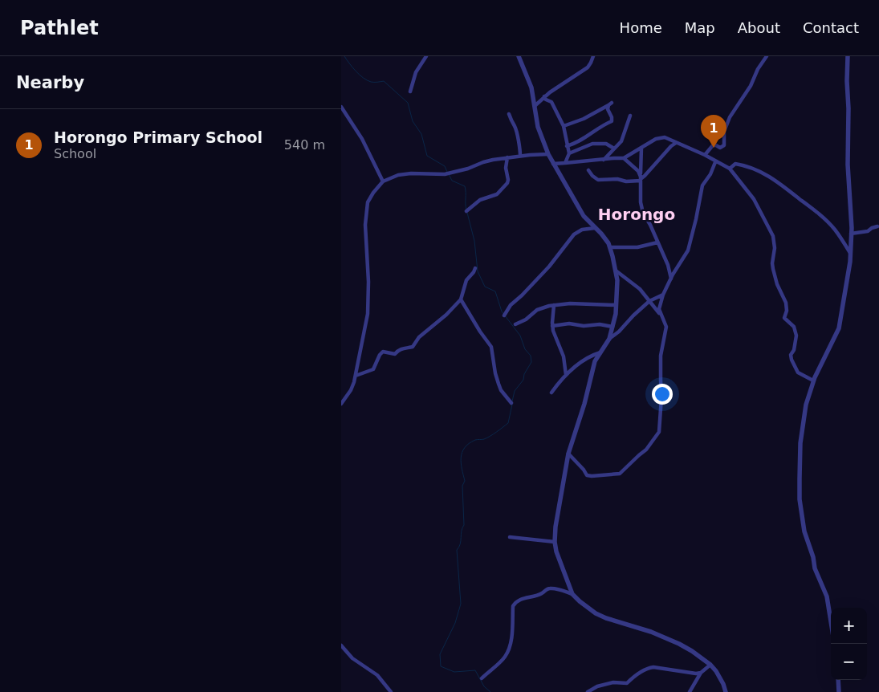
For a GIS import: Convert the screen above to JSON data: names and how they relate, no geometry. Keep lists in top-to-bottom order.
{
  "districts": ["Horongo"],
  "page": {
    "header": "Pathlet",
    "nav": [
      "Home",
      "Map",
      "About",
      "Contact"
    ],
    "heading": "Nearby",
    "list": [
      {
        "mark": "1",
        "name": "Horongo Primary School",
        "note": "School",
        "value": "540 m"
      }
    ],
    "pins": "1",
    "map_buttons": ["+", "−"]
  }
}
